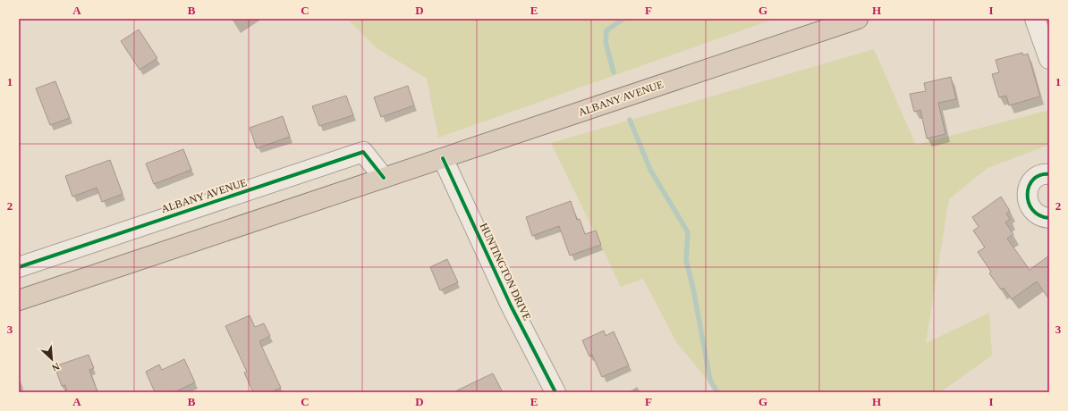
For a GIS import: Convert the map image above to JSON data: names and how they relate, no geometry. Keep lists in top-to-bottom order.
{
  "streets": {
    "highway": ["ALBANY AVENUE"],
    "street": ["HUNTINGTON DRIVE"]
  },
  "crossings": [
    ["ALBANY AVENUE", "HUNTINGTON DRIVE"]
  ],
  "north": "bottom right",
  "grid": {
    "columns": [
      "A",
      "B",
      "C",
      "D",
      "E",
      "F",
      "G",
      "H",
      "I"
    ],
    "rows": ["1", "2", "3"]
  }
}
